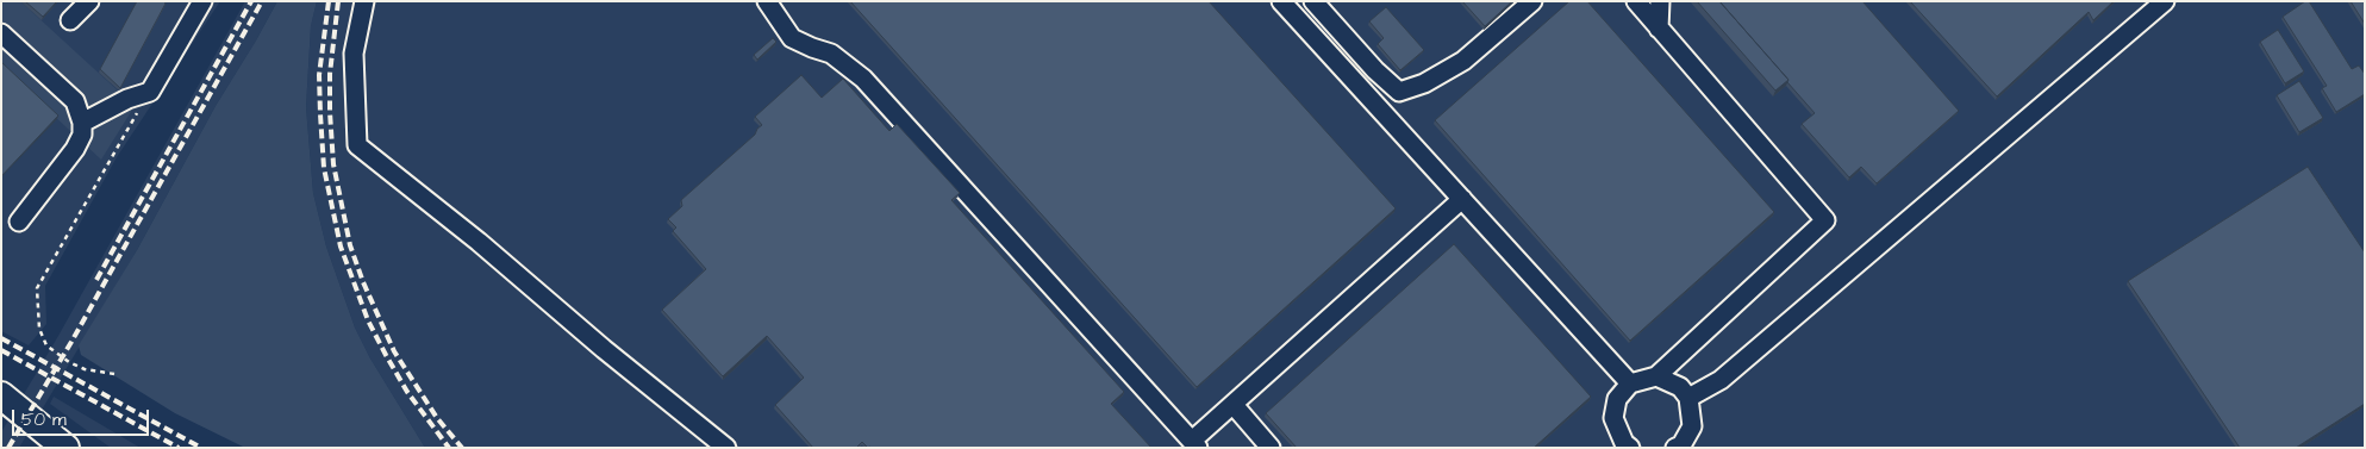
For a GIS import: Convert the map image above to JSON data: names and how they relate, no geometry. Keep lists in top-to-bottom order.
{
  "scale_bar": "50 m"
}
